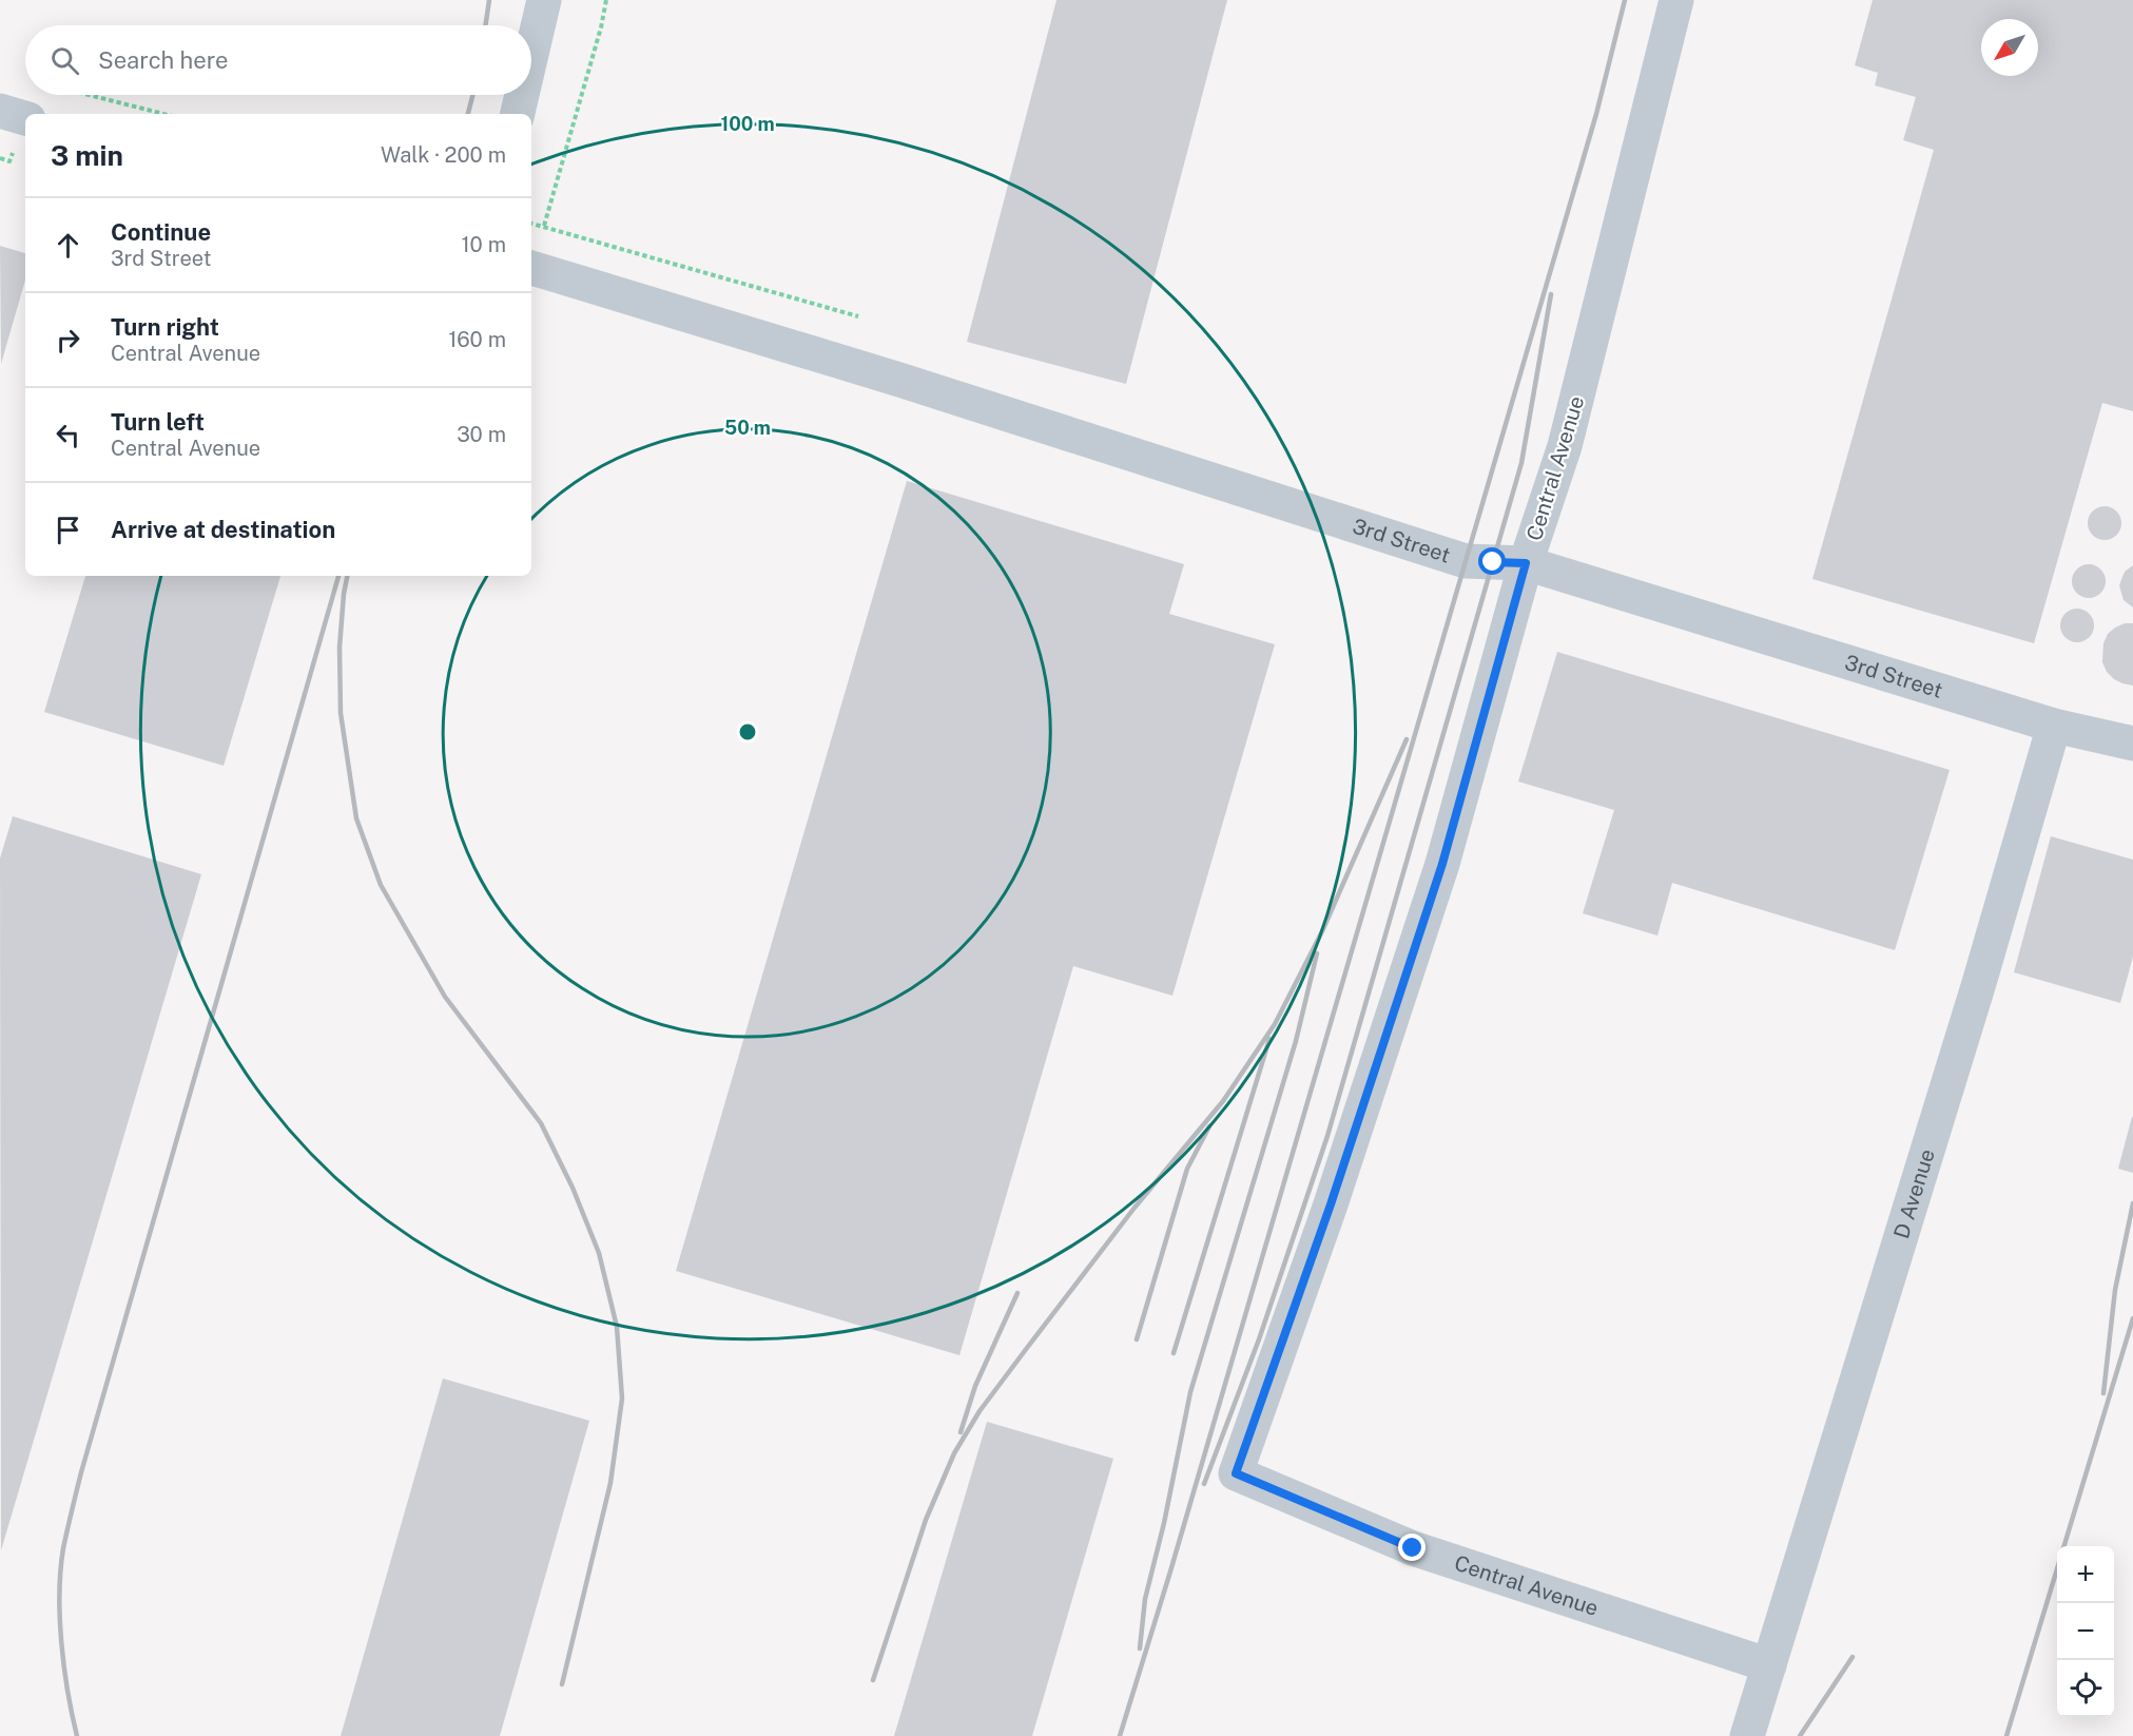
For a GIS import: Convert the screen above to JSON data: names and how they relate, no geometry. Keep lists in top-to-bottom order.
{
  "streets": {
    "street": ["Central Avenue", "3rd Street", "D Avenue"]
  },
  "crossings": [
    ["Central Avenue", "3rd Street"],
    ["Central Avenue", "D Avenue"],
    ["3rd Street", "D Avenue"]
  ],
  "north": "bottom left",
  "page": {
    "search": "Search here",
    "heading": ["3 min", "Walk · 200 m"],
    "list": [
      ["Continue", "3rd Street", "10 m"],
      ["Turn right", "Central Avenue", "160 m"],
      ["Turn left", "Central Avenue", "30 m"],
      "Arrive at destination"
    ],
    "map_buttons": ["+", "−"]
  },
  "rings": ["100 m", "50 m"]
}
